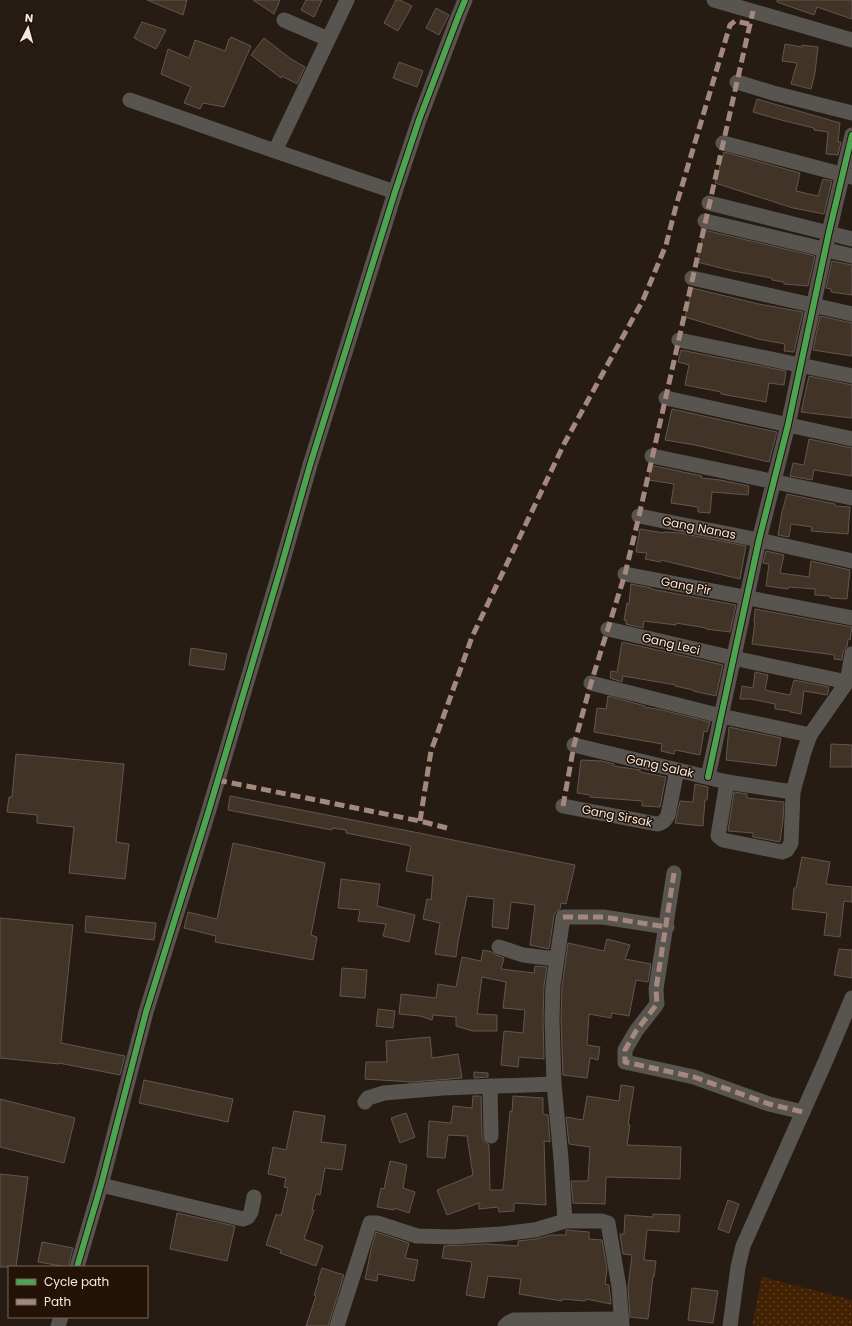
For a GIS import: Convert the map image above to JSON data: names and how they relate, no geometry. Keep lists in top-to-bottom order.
{
  "streets": {
    "street": [
      "Gang Nanas",
      "Gang Pir",
      "Gang Leci",
      "Gang Salak",
      "Gang Sirsak"
    ]
  },
  "crossings": [
    ["Gang Salak", "Gang Sirsak"]
  ],
  "legend": ["Cycle path", "Path"],
  "north": "top"
}
